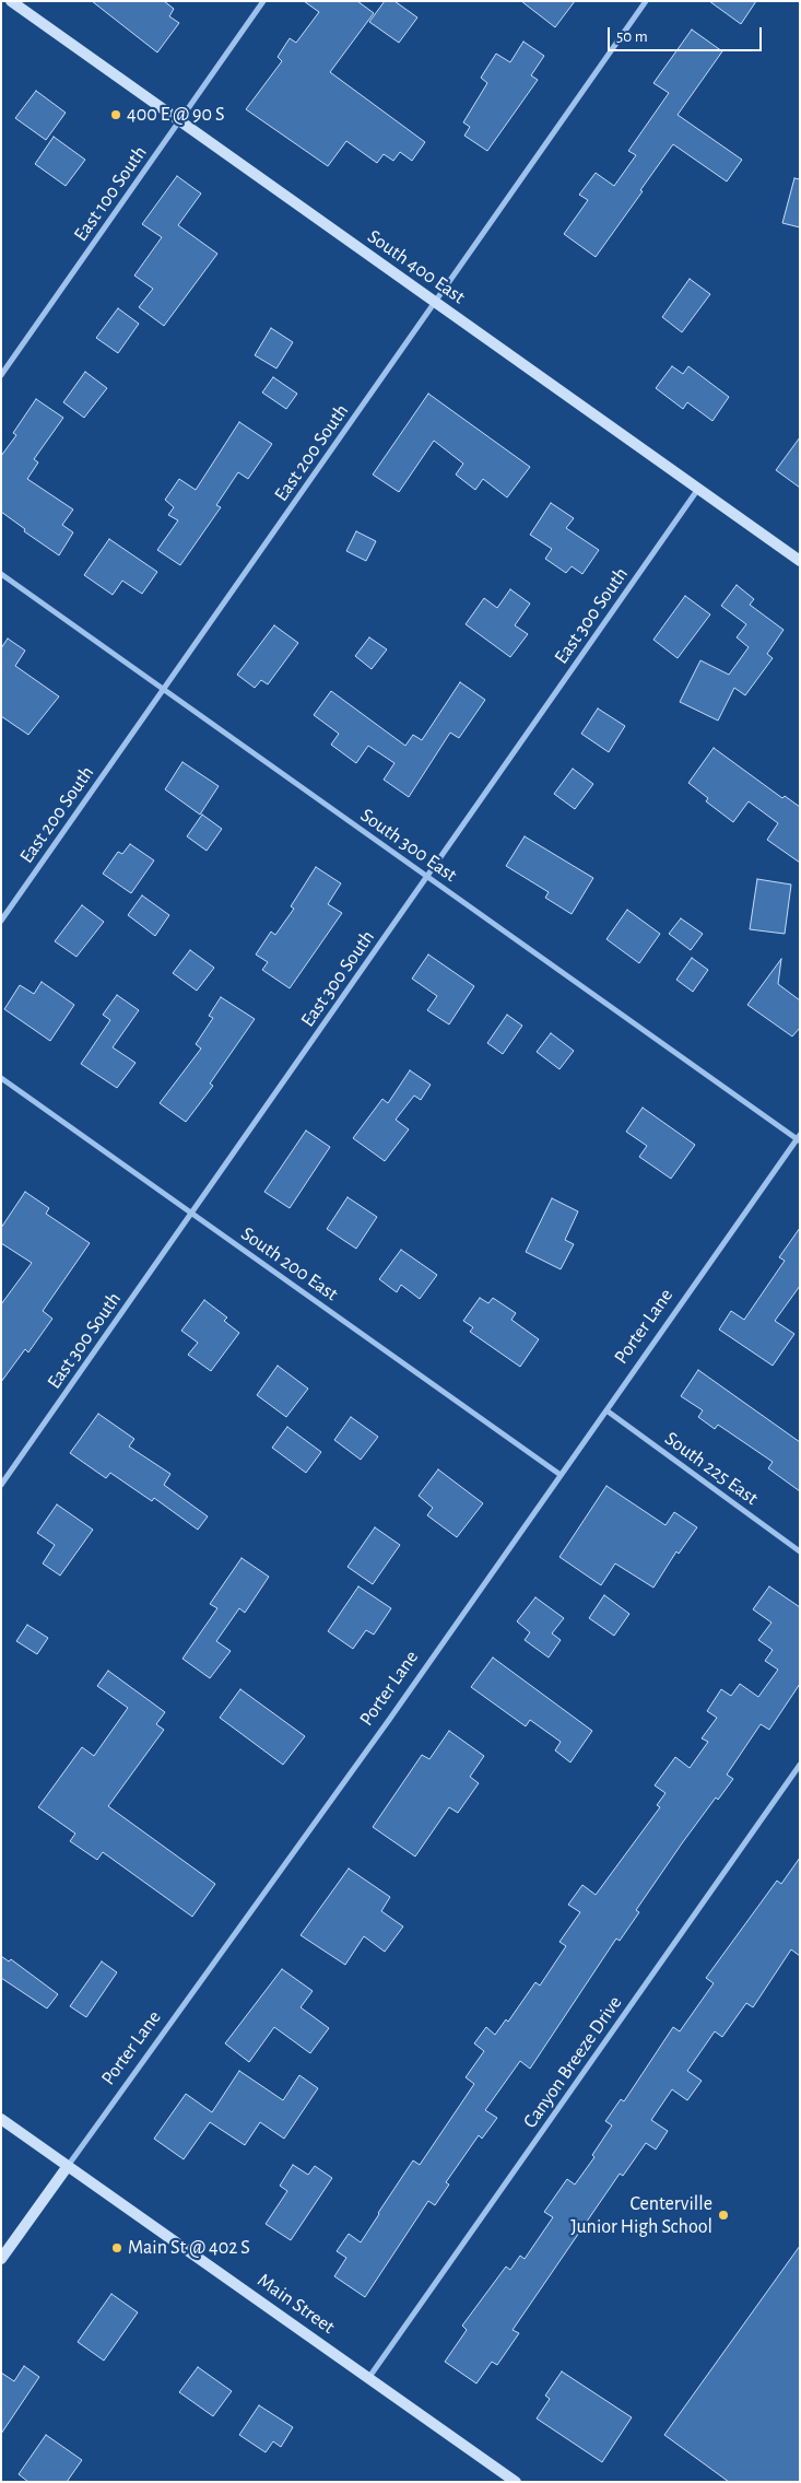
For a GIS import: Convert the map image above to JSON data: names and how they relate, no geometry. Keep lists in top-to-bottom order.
{
  "streets": {
    "street": [
      "East 100 South",
      "South 400 East",
      "East 200 South",
      "East 300 South",
      "South 300 East",
      "South 200 East",
      "Porter Lane",
      "South 225 East",
      "Canyon Breeze Drive",
      "Main Street"
    ]
  },
  "crossings": [
    ["East 100 South", "South 400 East"],
    ["South 400 East", "East 200 South"],
    ["South 400 East", "East 300 South"],
    ["East 200 South", "South 300 East"],
    ["East 300 South", "South 300 East"],
    ["East 300 South", "South 200 East"],
    ["South 300 East", "Porter Lane"],
    ["South 200 East", "Porter Lane"],
    ["Porter Lane", "South 225 East"],
    ["Porter Lane", "Main Street"],
    ["Canyon Breeze Drive", "Main Street"]
  ],
  "places": ["400 E @ 90 S", "Centerville Junior High School", "Main St @ 402 S"],
  "scale_bar": "50 m"
}
